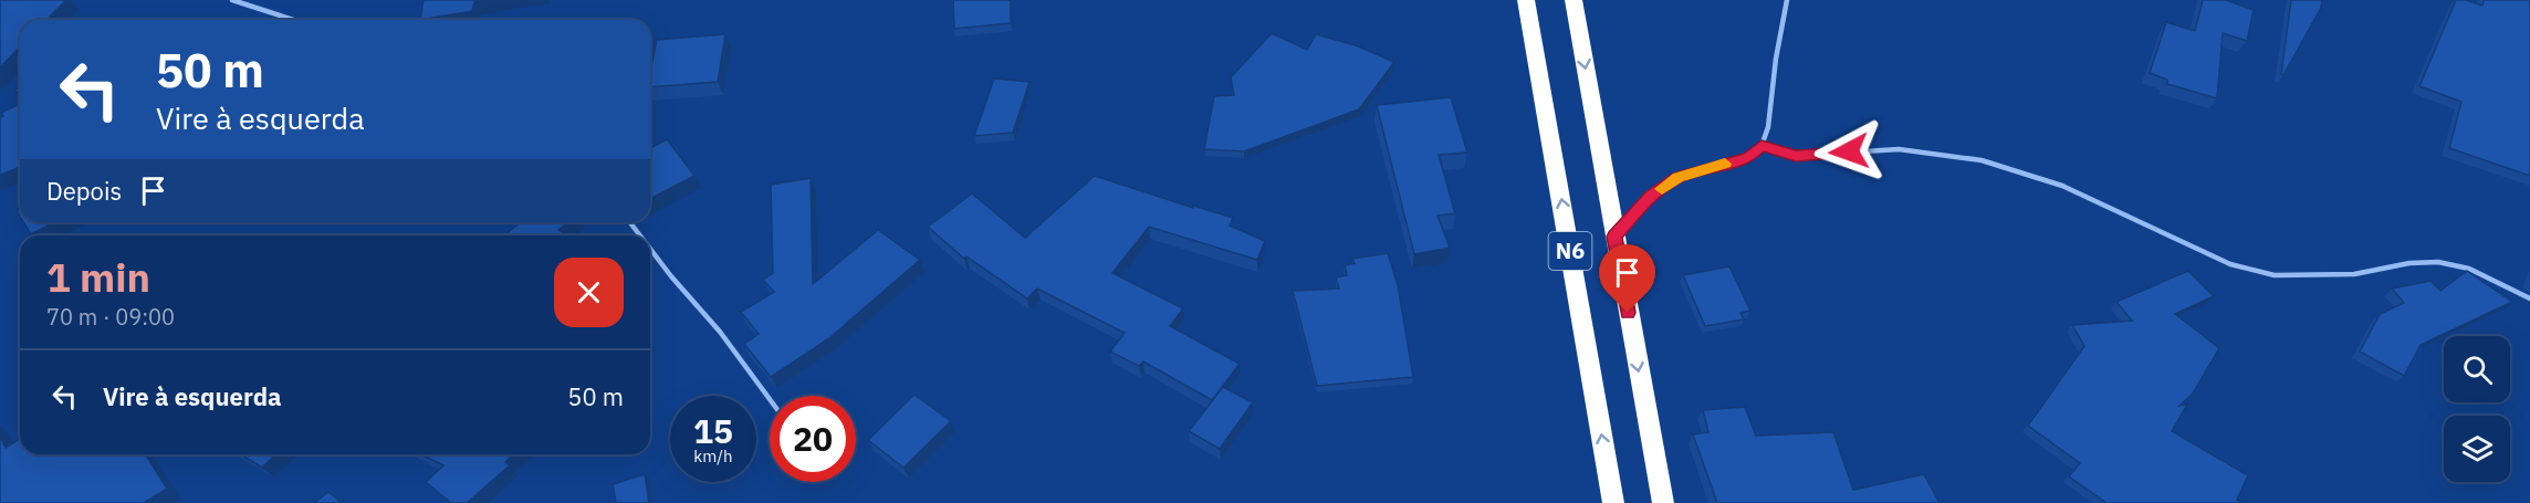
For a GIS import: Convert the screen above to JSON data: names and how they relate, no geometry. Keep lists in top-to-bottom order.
{
  "streets": {
    "highway": ["N6"]
  },
  "page": {
    "turn": ["50 m", "Vire à esquerda"],
    "then": "Depois",
    "heading": ["1 min", "70 m · 09:00"],
    "list": [
      {
        "name": "Vire à esquerda",
        "value": "50 m"
      }
    ],
    "speed": "15 km/h",
    "limit": "20"
  }
}
